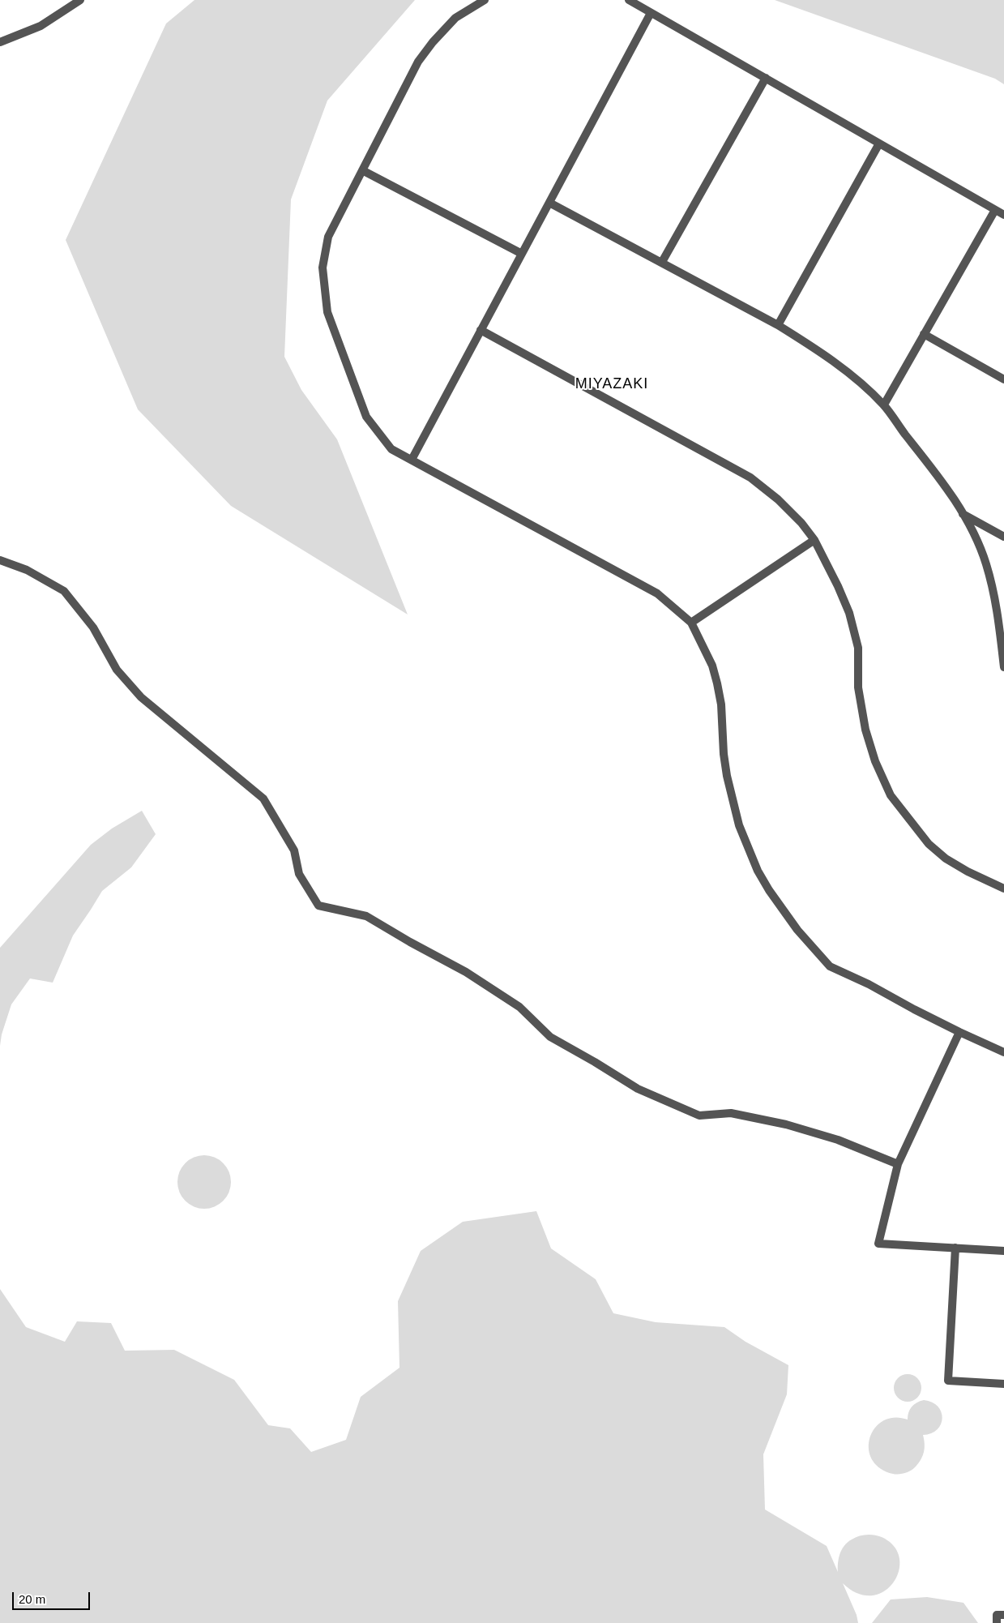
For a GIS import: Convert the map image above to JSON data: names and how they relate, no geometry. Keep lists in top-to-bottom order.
{
  "districts": ["MIYAZAKI"],
  "scale_bar": "20 m"
}
